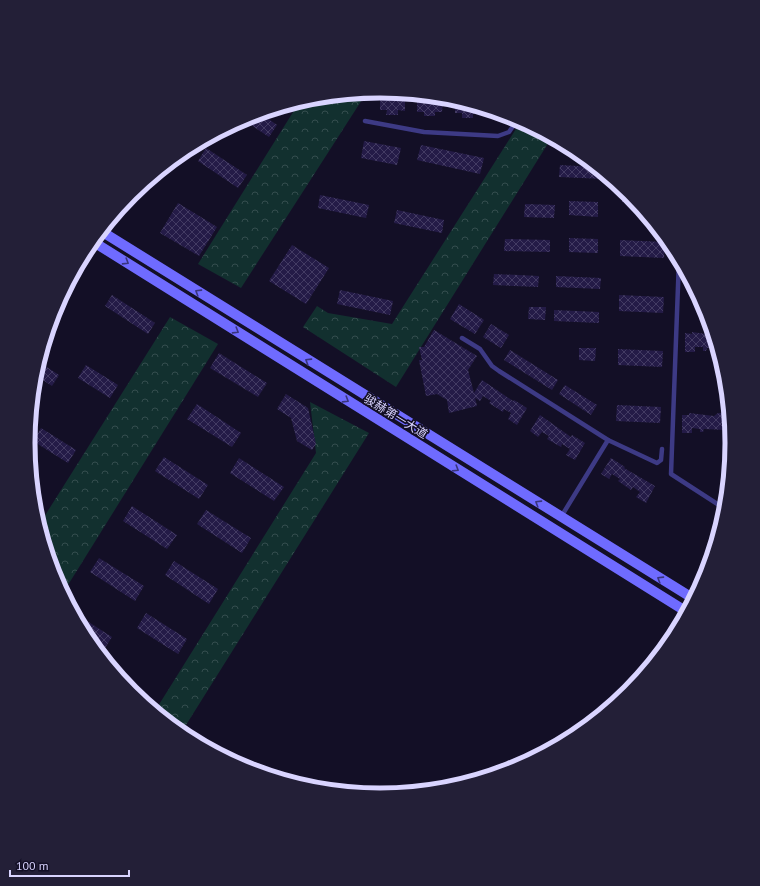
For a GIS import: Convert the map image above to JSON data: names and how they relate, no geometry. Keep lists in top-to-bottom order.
{
  "streets": {
    "main road": ["骏赫第一大道"]
  },
  "scale_bar": "100 m"
}
